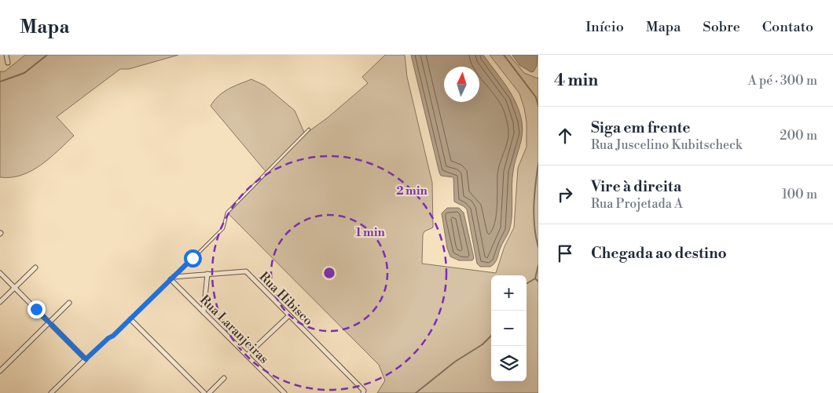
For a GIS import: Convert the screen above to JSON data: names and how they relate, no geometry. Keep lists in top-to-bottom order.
{
  "streets": {
    "street": ["Rua Hibisco", "Rua Laranjeiras"]
  },
  "crossings": [
    ["Rua Hibisco", "Rua Laranjeiras"]
  ],
  "north": "top",
  "page": {
    "header": "Mapa",
    "nav": [
      "Início",
      "Mapa",
      "Sobre",
      "Contato"
    ],
    "heading": ["4 min", "A pé · 300 m"],
    "list": [
      ["Siga em frente", "Rua Juscelino Kubitscheck", "200 m"],
      ["Vire à direita", "Rua Projetada A", "100 m"],
      "Chegada ao destino"
    ],
    "map_buttons": ["+", "−"]
  },
  "rings": ["2 min", "1 min"]
}
